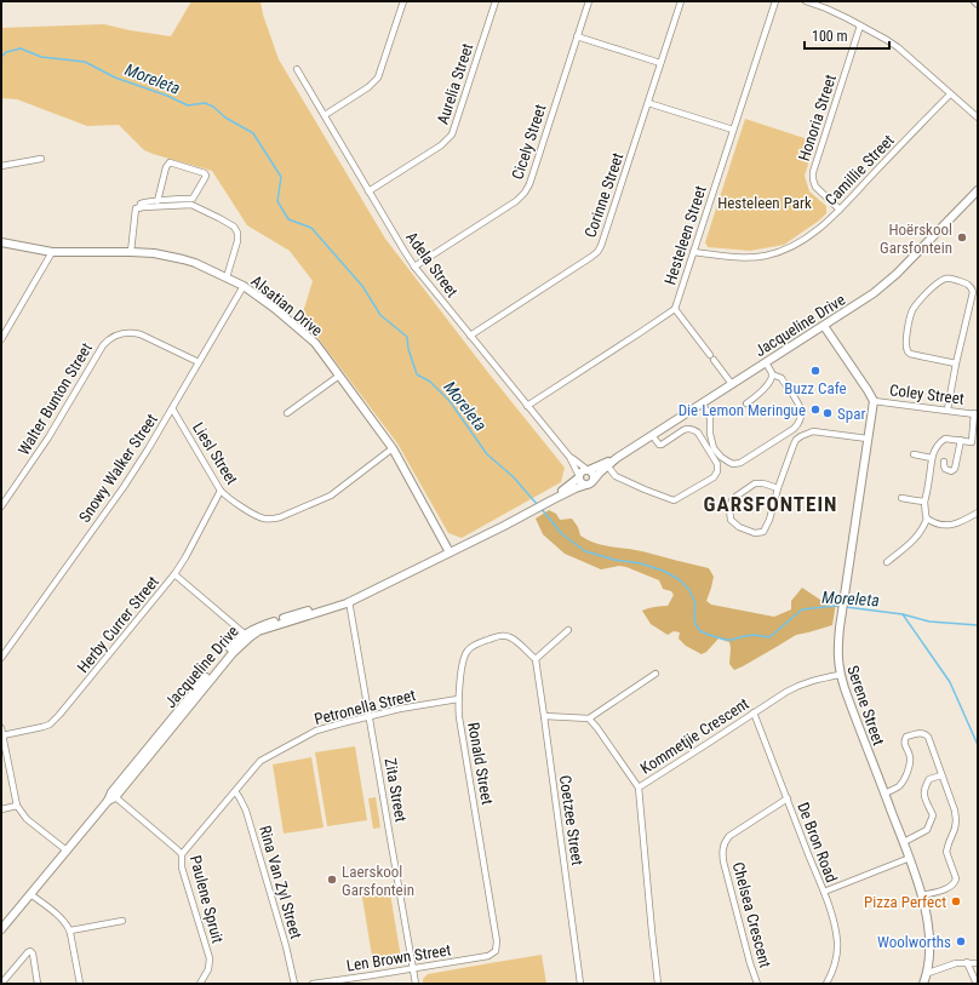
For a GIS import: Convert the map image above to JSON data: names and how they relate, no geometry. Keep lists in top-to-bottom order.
{
  "streets": {
    "street": [
      "Aurelia Street",
      "Honoria Street",
      "Cicely Street",
      "Camillie Street",
      "Corinne Street",
      "Hesteleen Street",
      "Adela Street",
      "Alsatian Drive",
      "Jacqueline Drive",
      "Coley Street",
      "Walter Bunton Street",
      "Liesl Street",
      "Snowy Walker Street",
      "Herby Currer Street",
      "Serene Street",
      "Petronella Street",
      "Kommetjie Crescent",
      "Ronald Street",
      "Zita Street",
      "Coetzee Street",
      "De Bron Road",
      "Rina Van Zyl Street",
      "Paulene Spruit",
      "Chelsea Crescent",
      "Len Brown Street"
    ]
  },
  "crossings": [
    ["Aurelia Street", "Adela Street"],
    ["Honoria Street", "Camillie Street"],
    ["Cicely Street", "Adela Street"],
    ["Camillie Street", "Hesteleen Street"],
    ["Corinne Street", "Adela Street"],
    ["Hesteleen Street", "Adela Street"],
    ["Adela Street", "Jacqueline Drive"],
    ["Alsatian Drive", "Jacqueline Drive"],
    ["Alsatian Drive", "Liesl Street"],
    ["Alsatian Drive", "Snowy Walker Street"],
    ["Jacqueline Drive", "Zita Street"],
    ["Jacqueline Drive", "Paulene Spruit"],
    ["Coley Street", "Serene Street"],
    ["Walter Bunton Street", "Snowy Walker Street"],
    ["Liesl Street", "Snowy Walker Street"],
    ["Liesl Street", "Herby Currer Street"],
    ["Serene Street", "Kommetjie Crescent"],
    ["Petronella Street", "Ronald Street"],
    ["Petronella Street", "Zita Street"],
    ["Petronella Street", "Rina Van Zyl Street"],
    ["Petronella Street", "Paulene Spruit"],
    ["Kommetjie Crescent", "De Bron Road"],
    ["Ronald Street", "Coetzee Street"],
    ["Ronald Street", "Len Brown Street"],
    ["Zita Street", "Len Brown Street"],
    ["De Bron Road", "Chelsea Crescent"]
  ],
  "districts": ["GARSFONTEIN"],
  "water": ["Moreleta"],
  "parks": ["Hesteleen Park"],
  "places": [
    "Hoërskool Garsfontein",
    "Buzz Cafe",
    "Die Lemon Meringue",
    "Spar",
    "Laerskool Garsfontein",
    "Pizza Perfect",
    "Woolworths"
  ],
  "scale_bar": "100 m"
}
